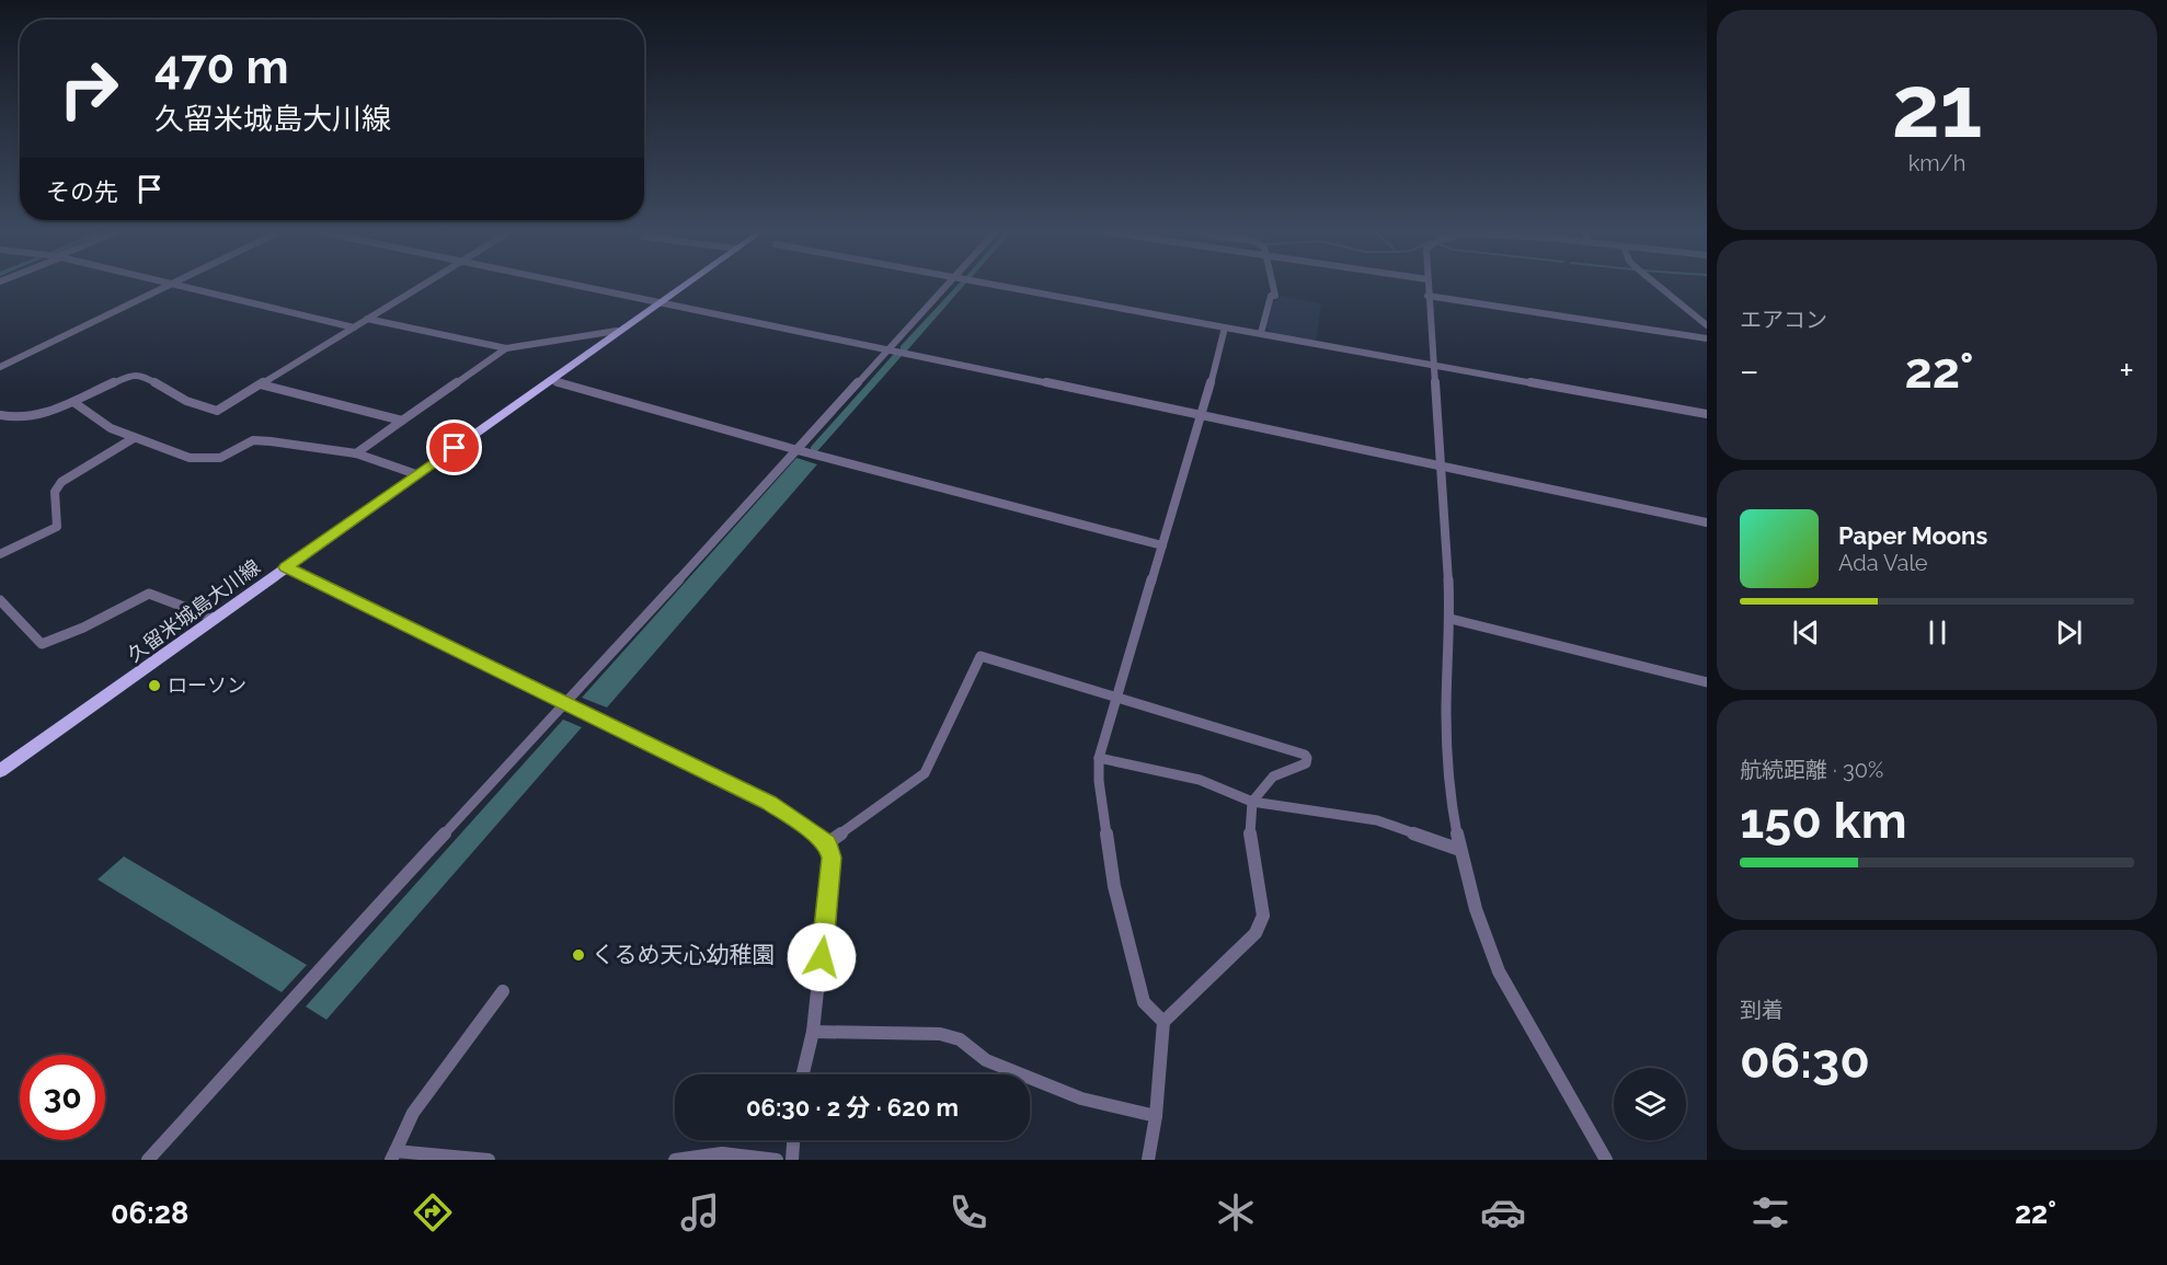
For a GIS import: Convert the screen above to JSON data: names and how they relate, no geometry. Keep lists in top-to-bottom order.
{
  "streets": {
    "main road": ["久留米城島大川線"]
  },
  "places": ["ローソン", "くるめ天心幼稚園"],
  "page": {
    "tile": [
      ["21", "km/h"],
      "エアコン",
      ["航続距離 · 30%", "150 km"],
      ["到着", "06:30"]
    ],
    "turn": ["470 m", "久留米城島大川線"],
    "then": "その先",
    "heat": ["−", "22°", "+"],
    "song": ["Paper Moons", "Ada Vale"],
    "limit": "30",
    "trip": "06:30 · 2 分 · 620 m",
    "tabs": ["06:28", "22°"]
  }
}
